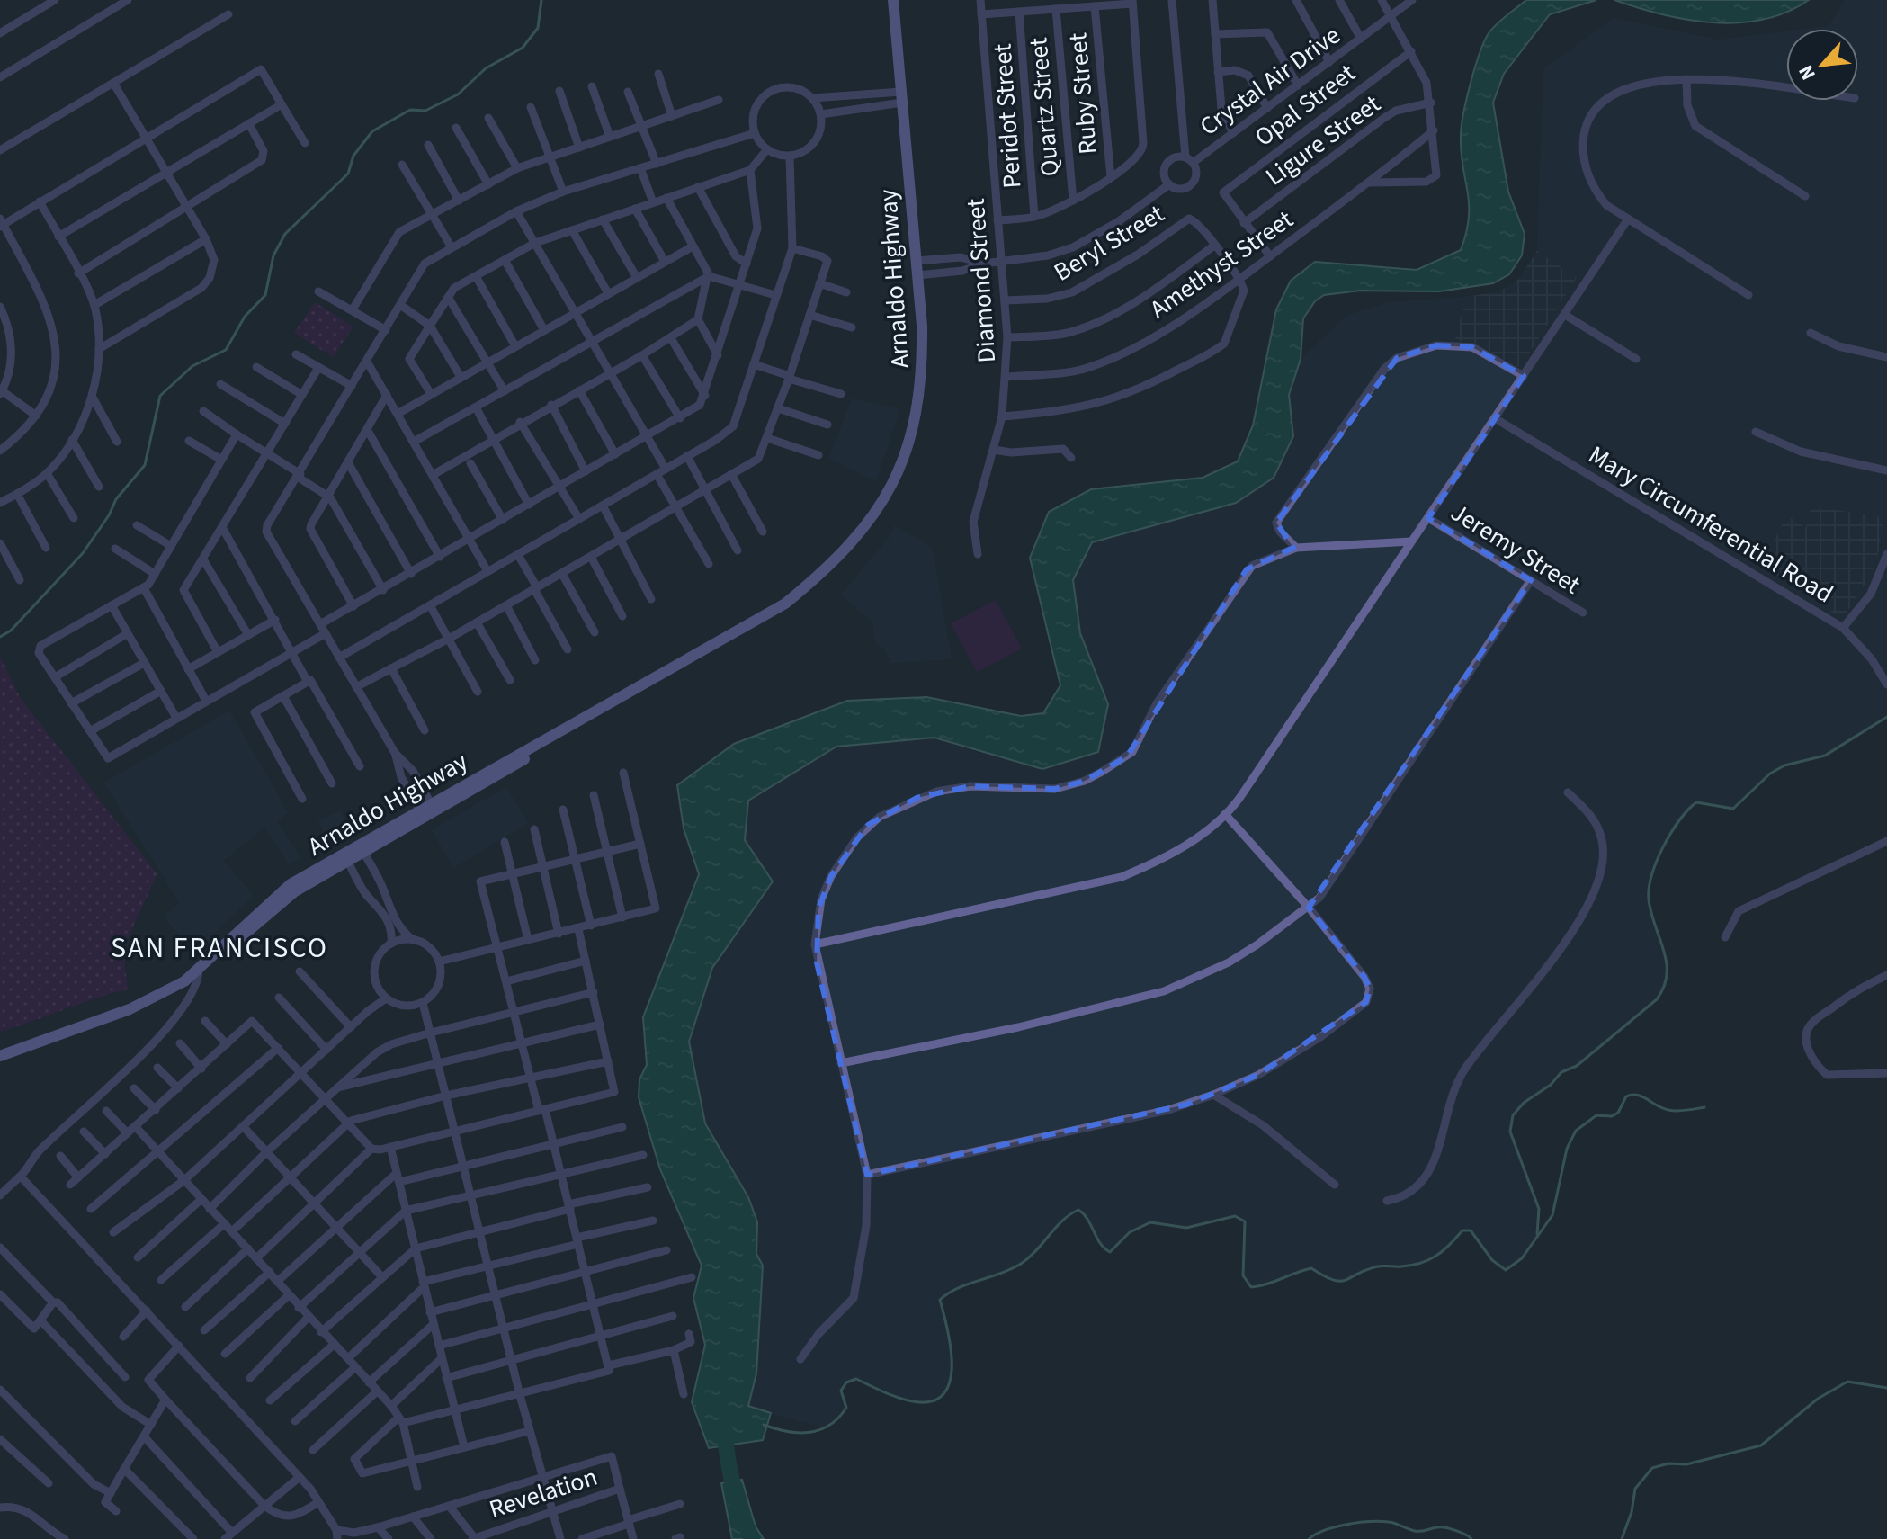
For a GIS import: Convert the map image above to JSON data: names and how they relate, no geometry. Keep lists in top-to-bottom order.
{
  "streets": {
    "main road": ["Arnaldo Highway"],
    "street": [
      "Crystal Air Drive",
      "Ruby Street",
      "Opal Street",
      "Quartz Street",
      "Peridot Street",
      "Ligure Street",
      "Beryl Street",
      "Amethyst Street",
      "Diamond Street",
      "Mary Circumferential Road",
      "Jeremy Street",
      "Revelation"
    ]
  },
  "crossings": [
    ["Opal Street", "Ligure Street"],
    ["Beryl Street", "Diamond Street"],
    ["Amethyst Street", "Diamond Street"]
  ],
  "districts": ["SAN FRANCISCO"],
  "north": "bottom left"
}
